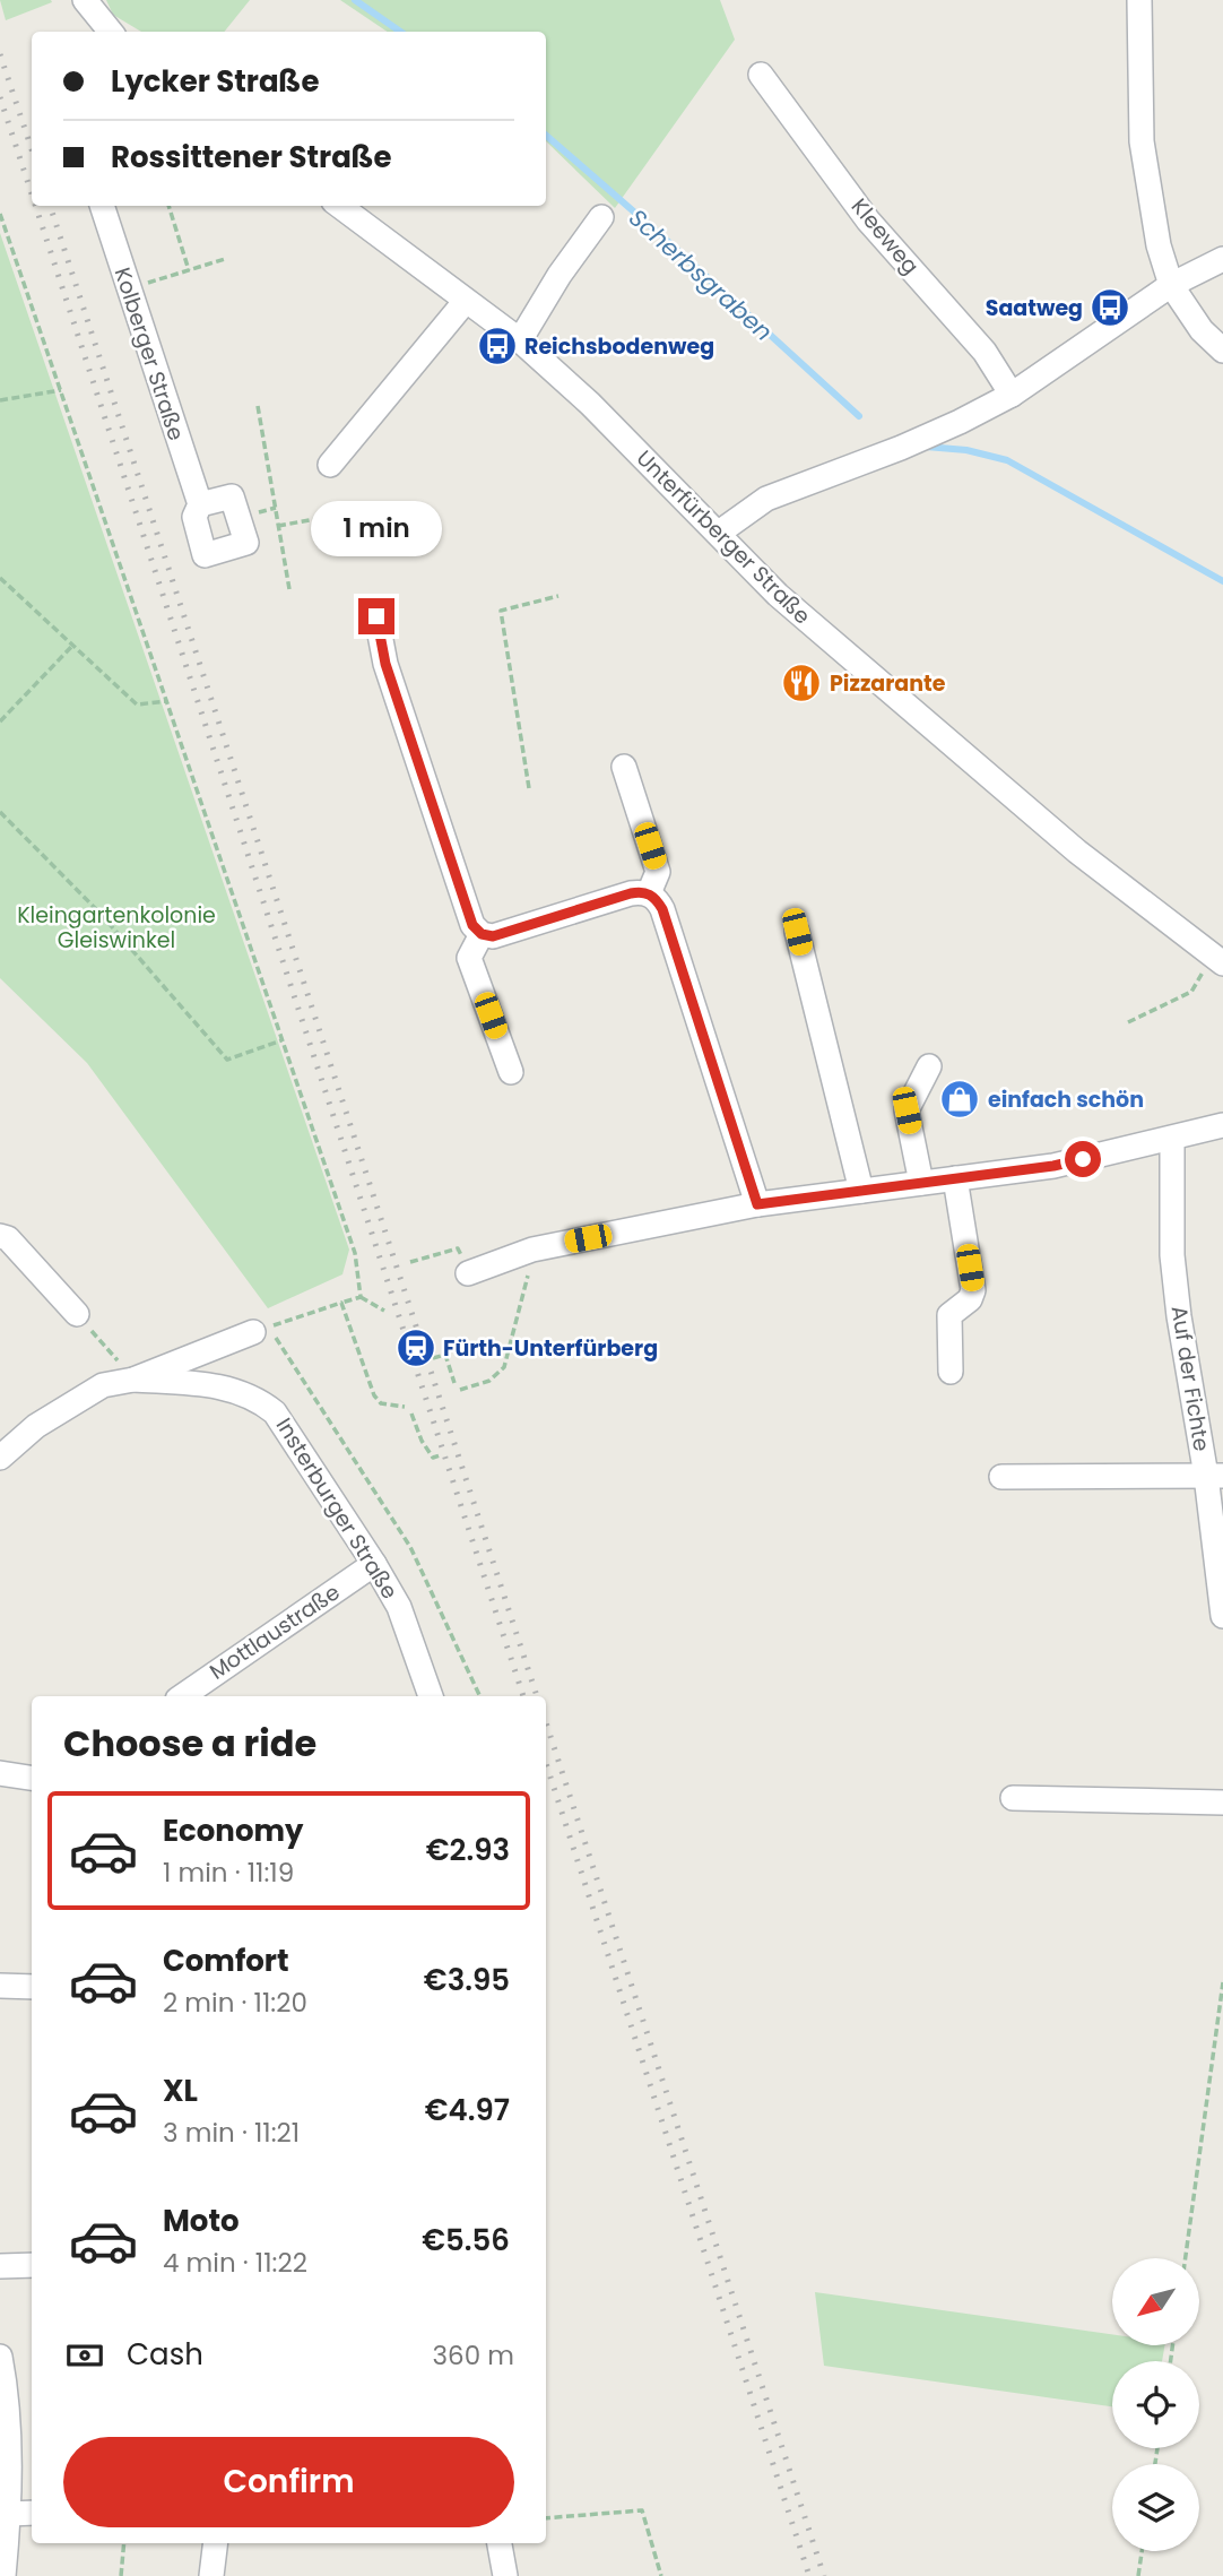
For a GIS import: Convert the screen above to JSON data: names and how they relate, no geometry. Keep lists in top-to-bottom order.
{
  "streets": {
    "street": [
      "Kleeweg",
      "Kolberger Straße",
      "Unterfürberger Straße",
      "Auf der Fichte",
      "Insterburger Straße",
      "Mottlaustraße"
    ]
  },
  "crossings": [
    ["Insterburger Straße", "Mottlaustraße"]
  ],
  "water": ["Scherbsgraben"],
  "parks": ["Kleingartenkolonie Gleiswinkel"],
  "places": {
    "bus stop": ["Saatweg", "Reichsbodenweg"],
    "restaurant": ["Pizzarante"],
    "shop": ["einfach schön"],
    "station": ["Fürth-Unterfürberg"]
  },
  "north": "bottom left",
  "page": {
    "banner": ["Lycker Straße", "Rossittener Straße"],
    "bubble": "1 min",
    "heading": "Choose a ride",
    "list": [
      {
        "name": "Economy",
        "note": "1 min · 11:19",
        "value": "€2.93"
      },
      {
        "name": "Comfort",
        "note": "2 min · 11:20",
        "value": "€3.95"
      },
      {
        "name": "XL",
        "note": "3 min · 11:21",
        "value": "€4.97"
      },
      {
        "name": "Moto",
        "note": "4 min · 11:22",
        "value": "€5.56"
      }
    ],
    "pay": ["Cash", "360 m"],
    "buttons": "Confirm"
  }
}
